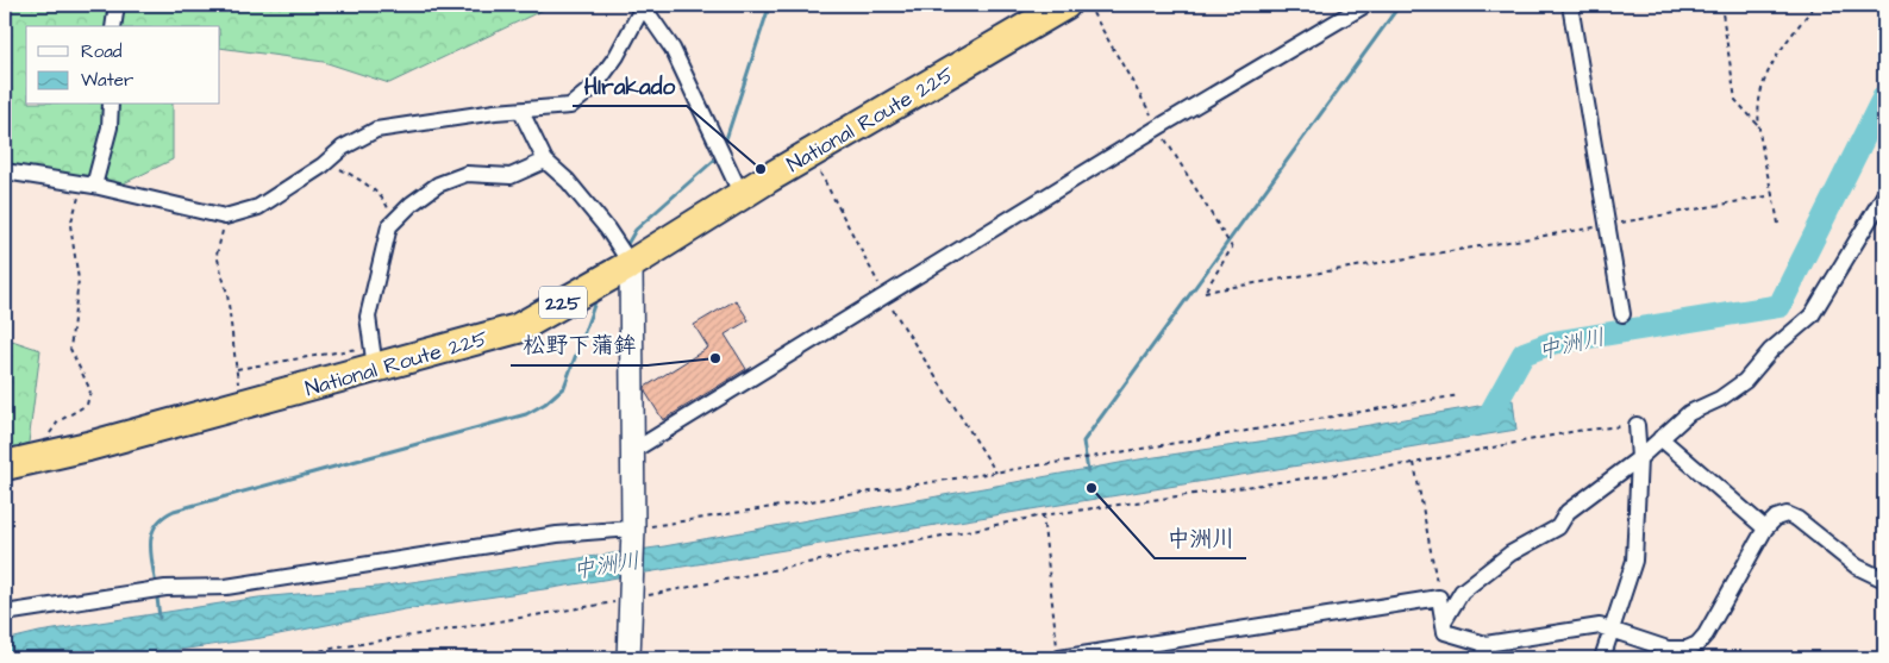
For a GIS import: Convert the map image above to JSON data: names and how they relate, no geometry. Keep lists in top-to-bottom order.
{
  "streets": {
    "highway": ["National Route 225", "225"]
  },
  "water": ["中洲川"],
  "places": ["HIrakado", "松野下蒲鉾", "中洲川"],
  "legend": ["Road", "Water"]
}
